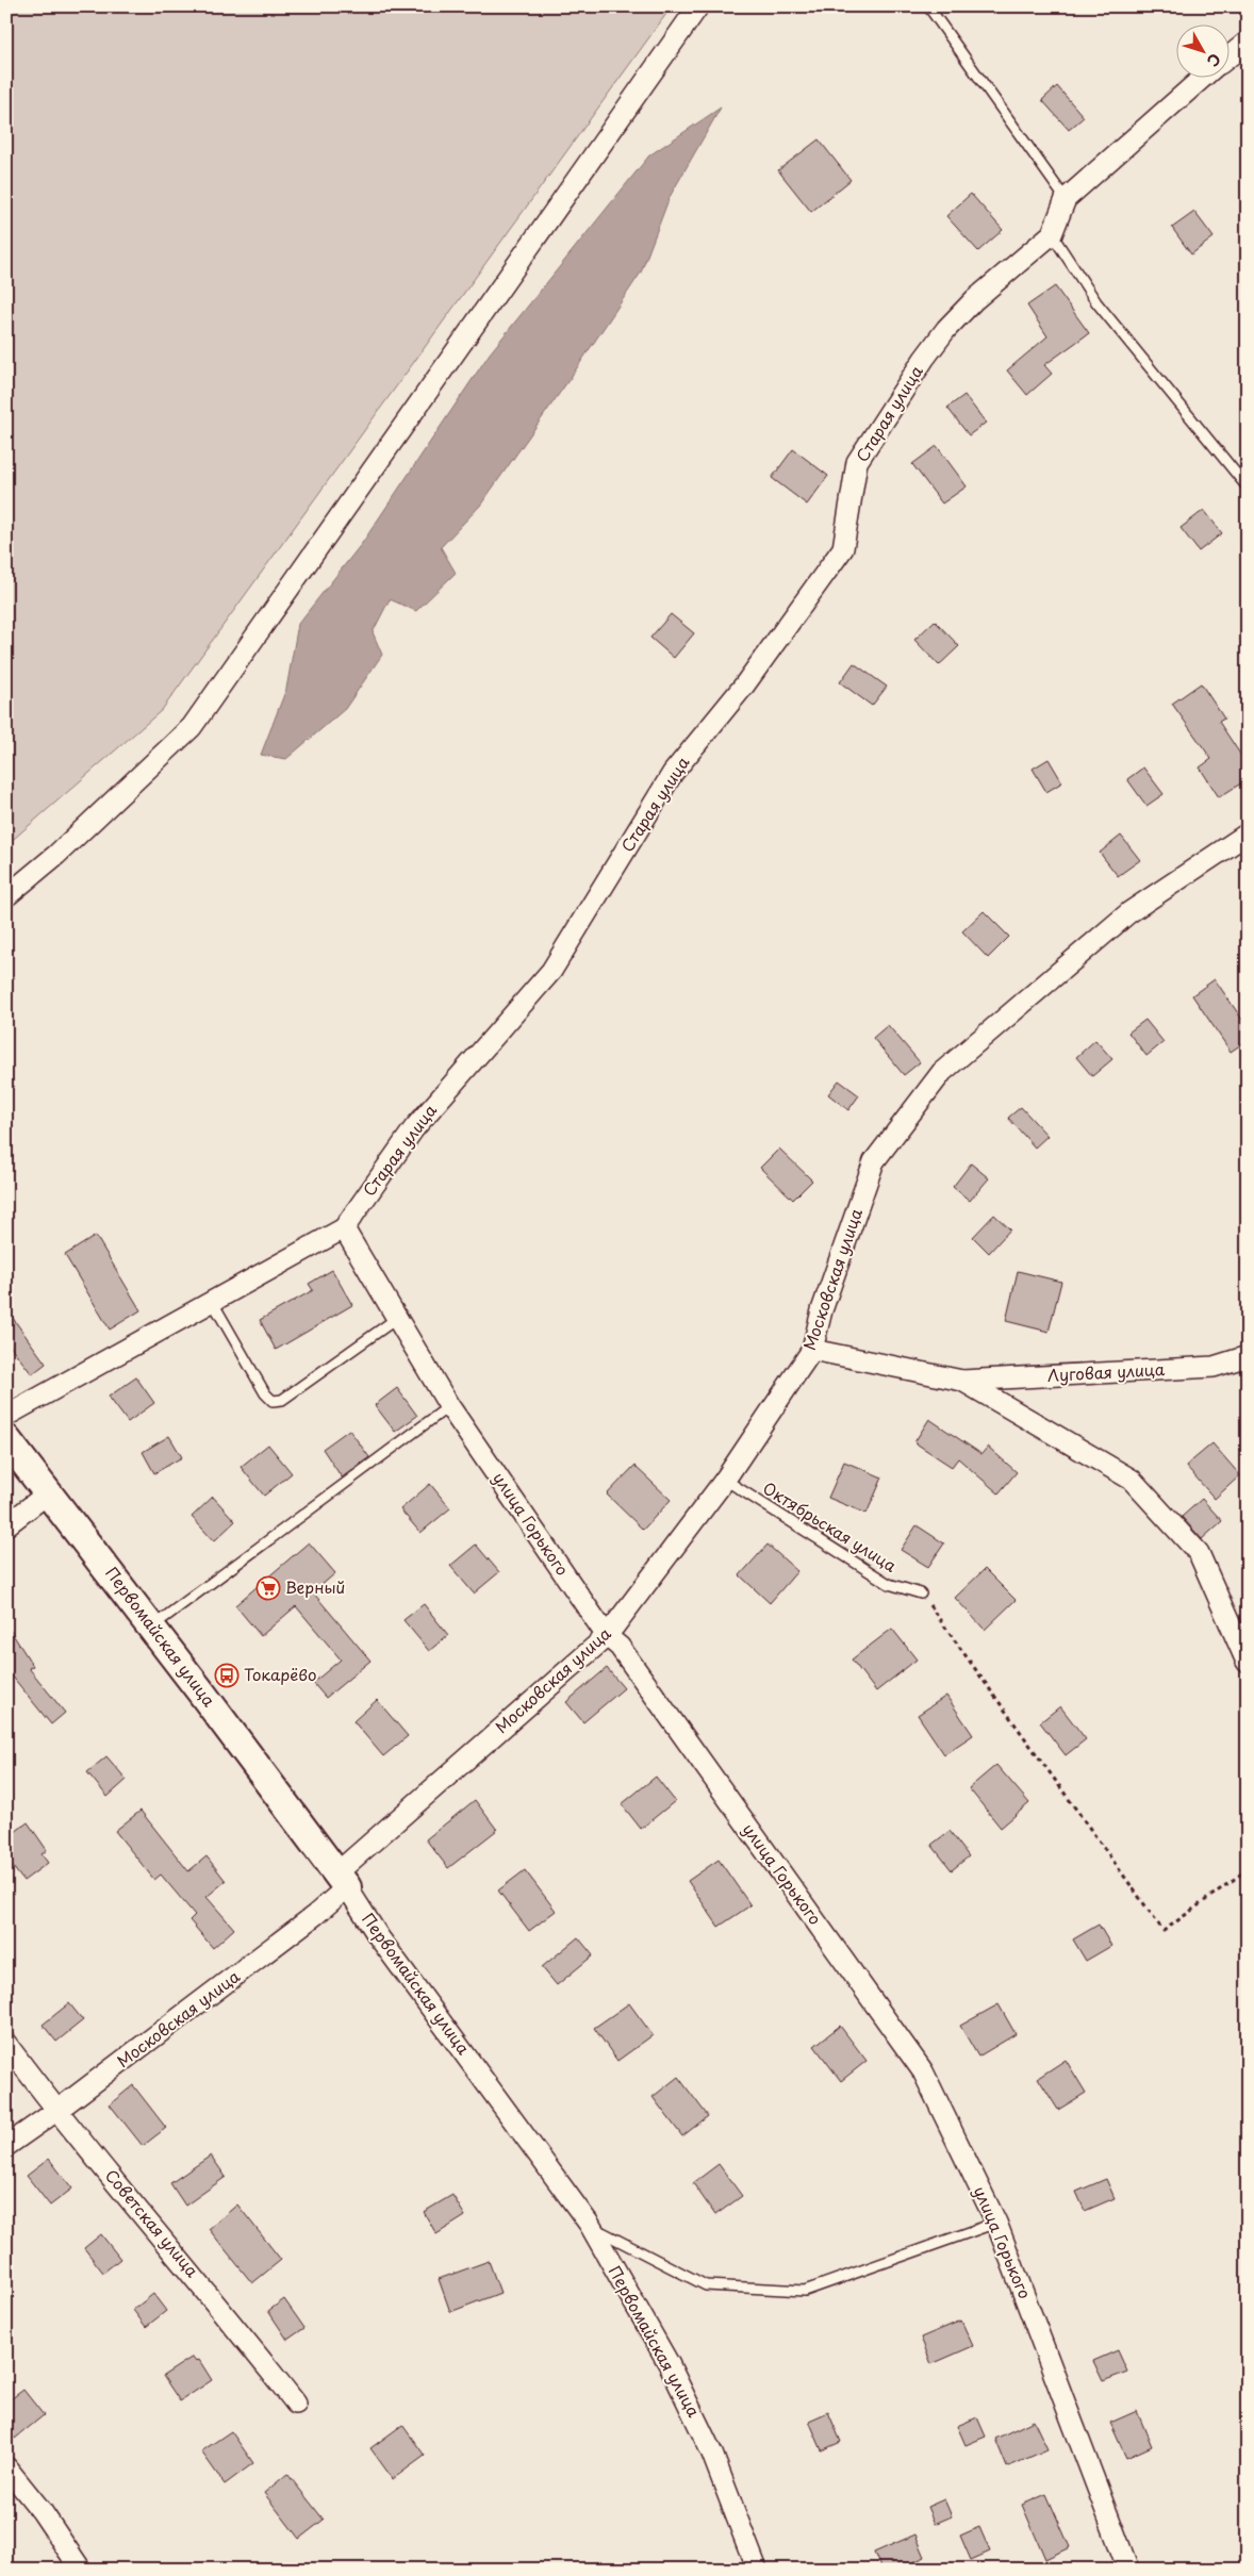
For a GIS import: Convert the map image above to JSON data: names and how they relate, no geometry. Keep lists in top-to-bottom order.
{
  "streets": {
    "street": [
      "Старая улица",
      "Московская улица",
      "Луговая улица",
      "улица Горького",
      "Первомайская улица",
      "Советская улица"
    ],
    "lane": ["Октябрьская улица"]
  },
  "crossings": [
    ["Старая улица", "улица Горького"],
    ["Московская улица", "улица Горького"],
    ["Московская улица", "Октябрьская улица"],
    ["Московская улица", "Первомайская улица"],
    ["Московская улица", "Советская улица"]
  ],
  "places": {
    "supermarket": ["Верный"],
    "bus stop": ["Токарёво"]
  },
  "north": "bottom right"
}
